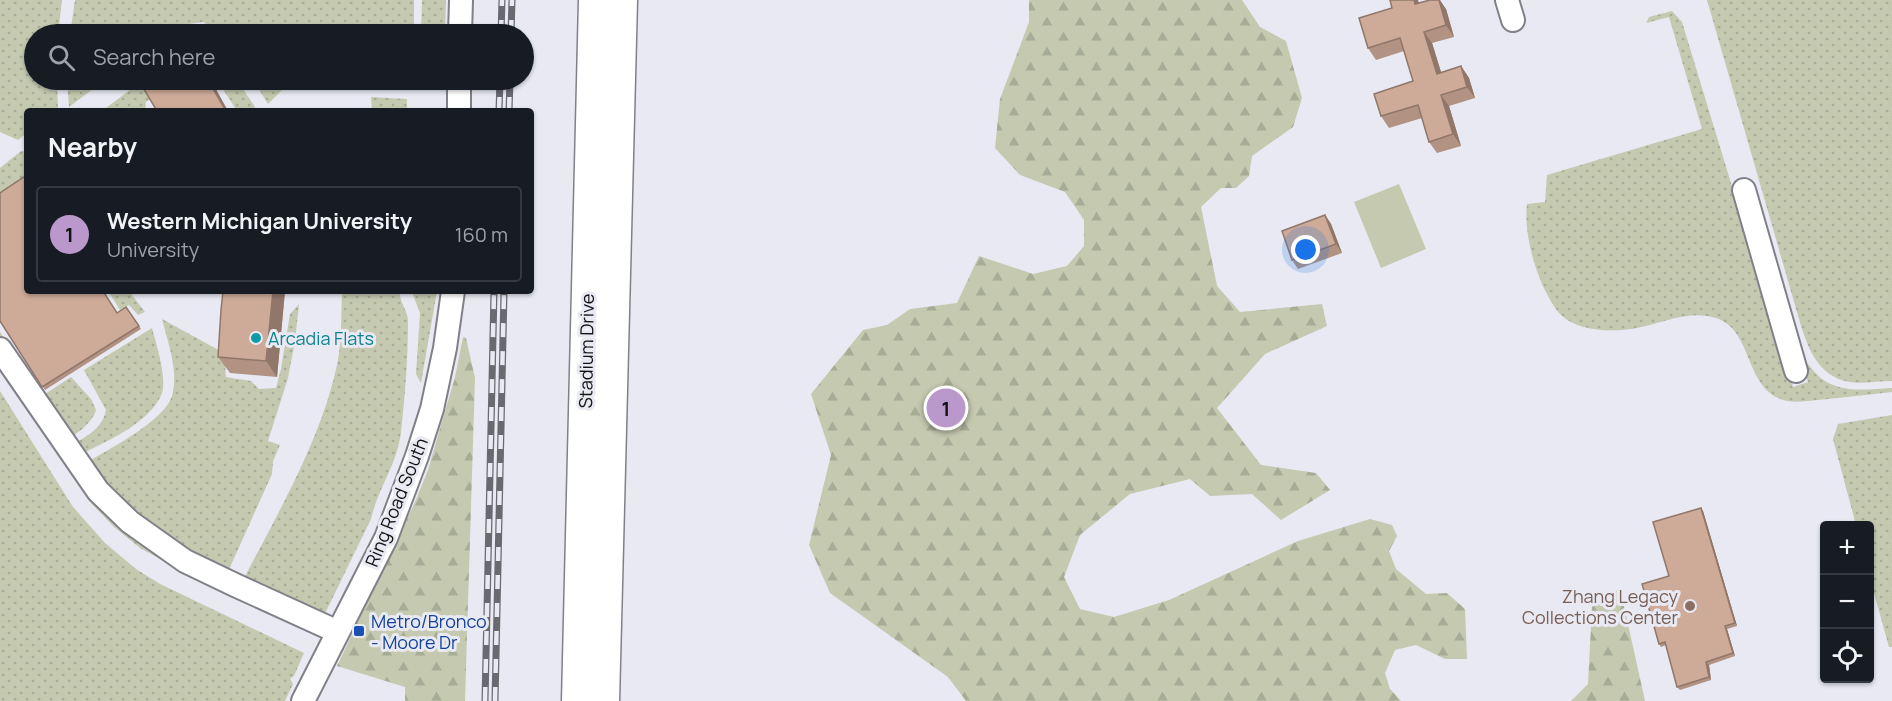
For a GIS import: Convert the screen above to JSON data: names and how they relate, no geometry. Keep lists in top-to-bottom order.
{
  "streets": {
    "main road": ["Stadium Drive"],
    "street": ["Ring Road South"]
  },
  "places": {
    "other": ["Arcadia Flats", "Zhang Legacy Collections Center"],
    "transit": ["Metro/Bronco - Moore Dr"]
  },
  "page": {
    "search": "Search here",
    "heading": "Nearby",
    "list": [
      {
        "mark": "1",
        "name": "Western Michigan University",
        "note": "University",
        "value": "160 m"
      }
    ],
    "pins": "1",
    "map_buttons": ["+", "−"]
  }
}
